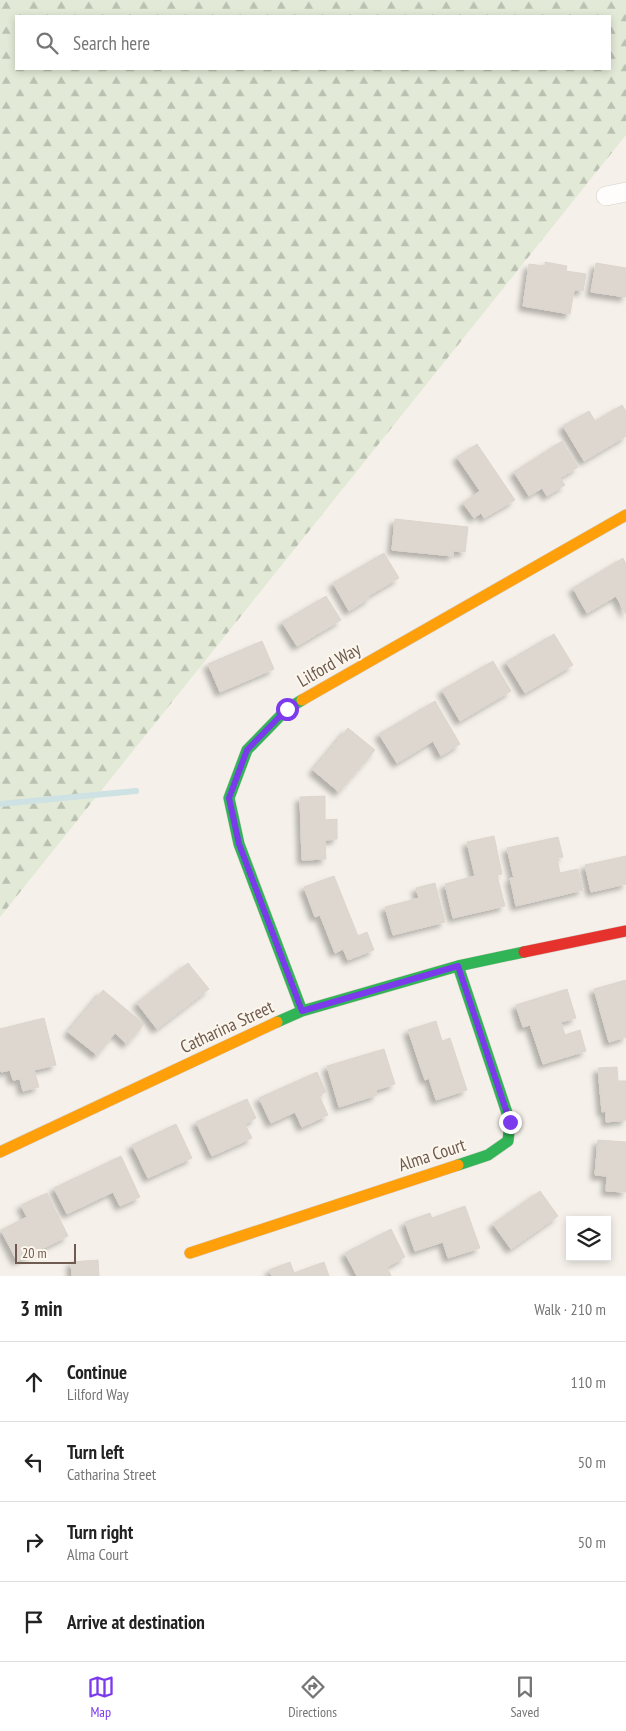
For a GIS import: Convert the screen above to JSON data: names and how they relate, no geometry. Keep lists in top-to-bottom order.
{
  "streets": {
    "street": ["Lilford Way", "Catharina Street", "Alma Court"]
  },
  "crossings": [
    ["Lilford Way", "Catharina Street"],
    ["Catharina Street", "Alma Court"]
  ],
  "scale_bar": "20 m",
  "page": {
    "search": "Search here",
    "scale": "20 m",
    "heading": ["3 min", "Walk · 210 m"],
    "list": [
      ["Continue", "Lilford Way", "110 m"],
      ["Turn left", "Catharina Street", "50 m"],
      ["Turn right", "Alma Court", "50 m"],
      "Arrive at destination"
    ],
    "nav": ["Map", "Directions", "Saved"]
  }
}
